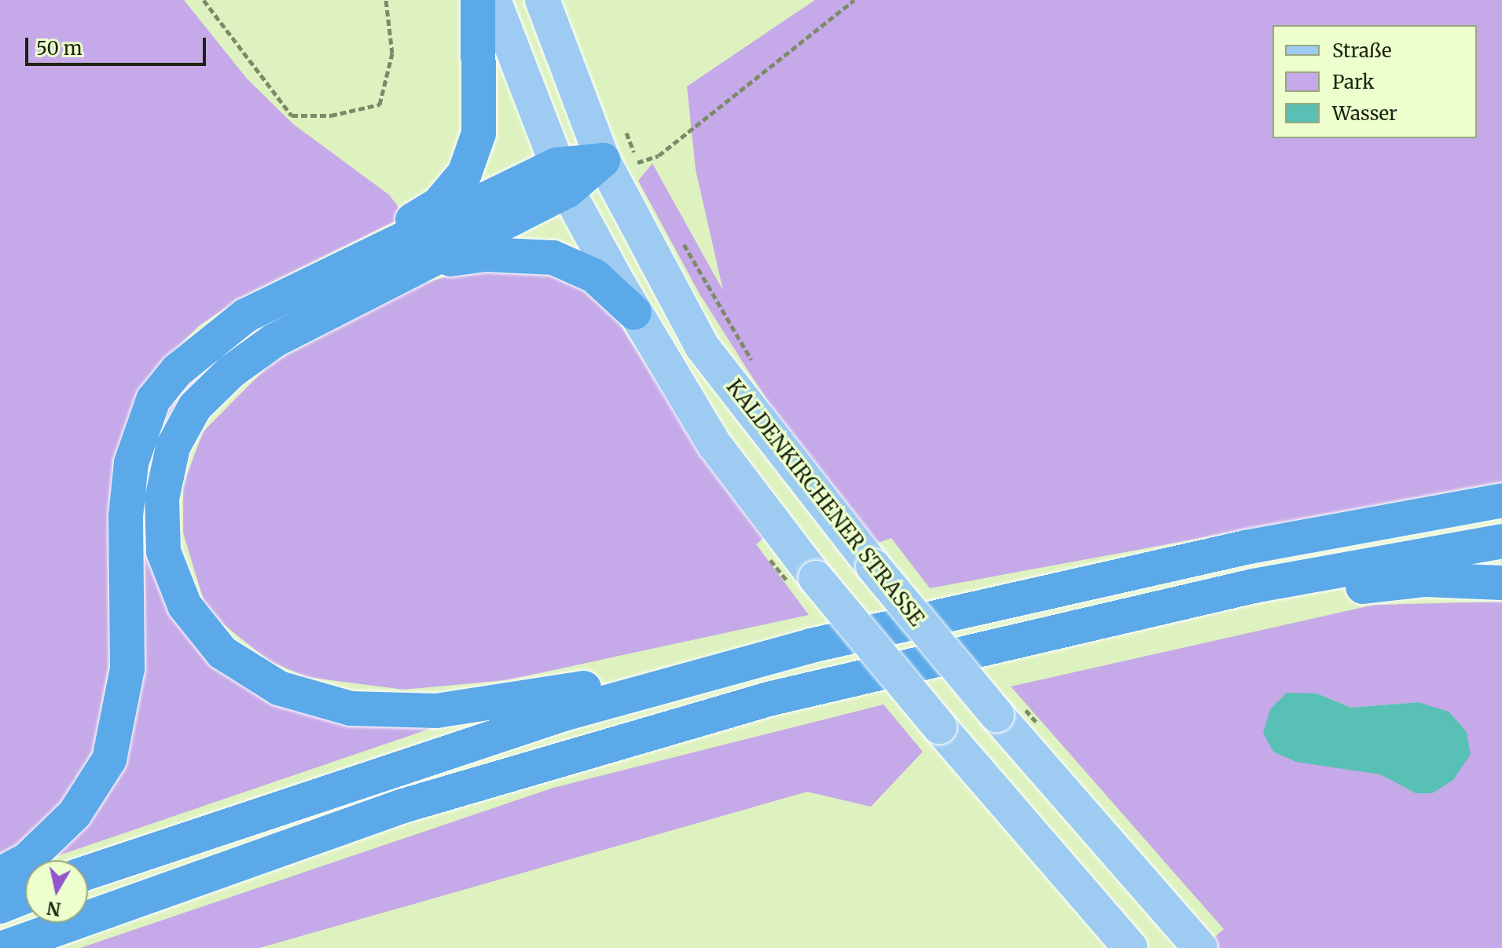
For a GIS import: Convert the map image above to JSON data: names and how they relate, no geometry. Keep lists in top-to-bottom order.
{
  "streets": {
    "main road": ["KALDENKIRCHENER STRASSE"]
  },
  "legend": ["Straße", "Park", "Wasser"],
  "scale_bar": "50 m",
  "north": "bottom"
}
